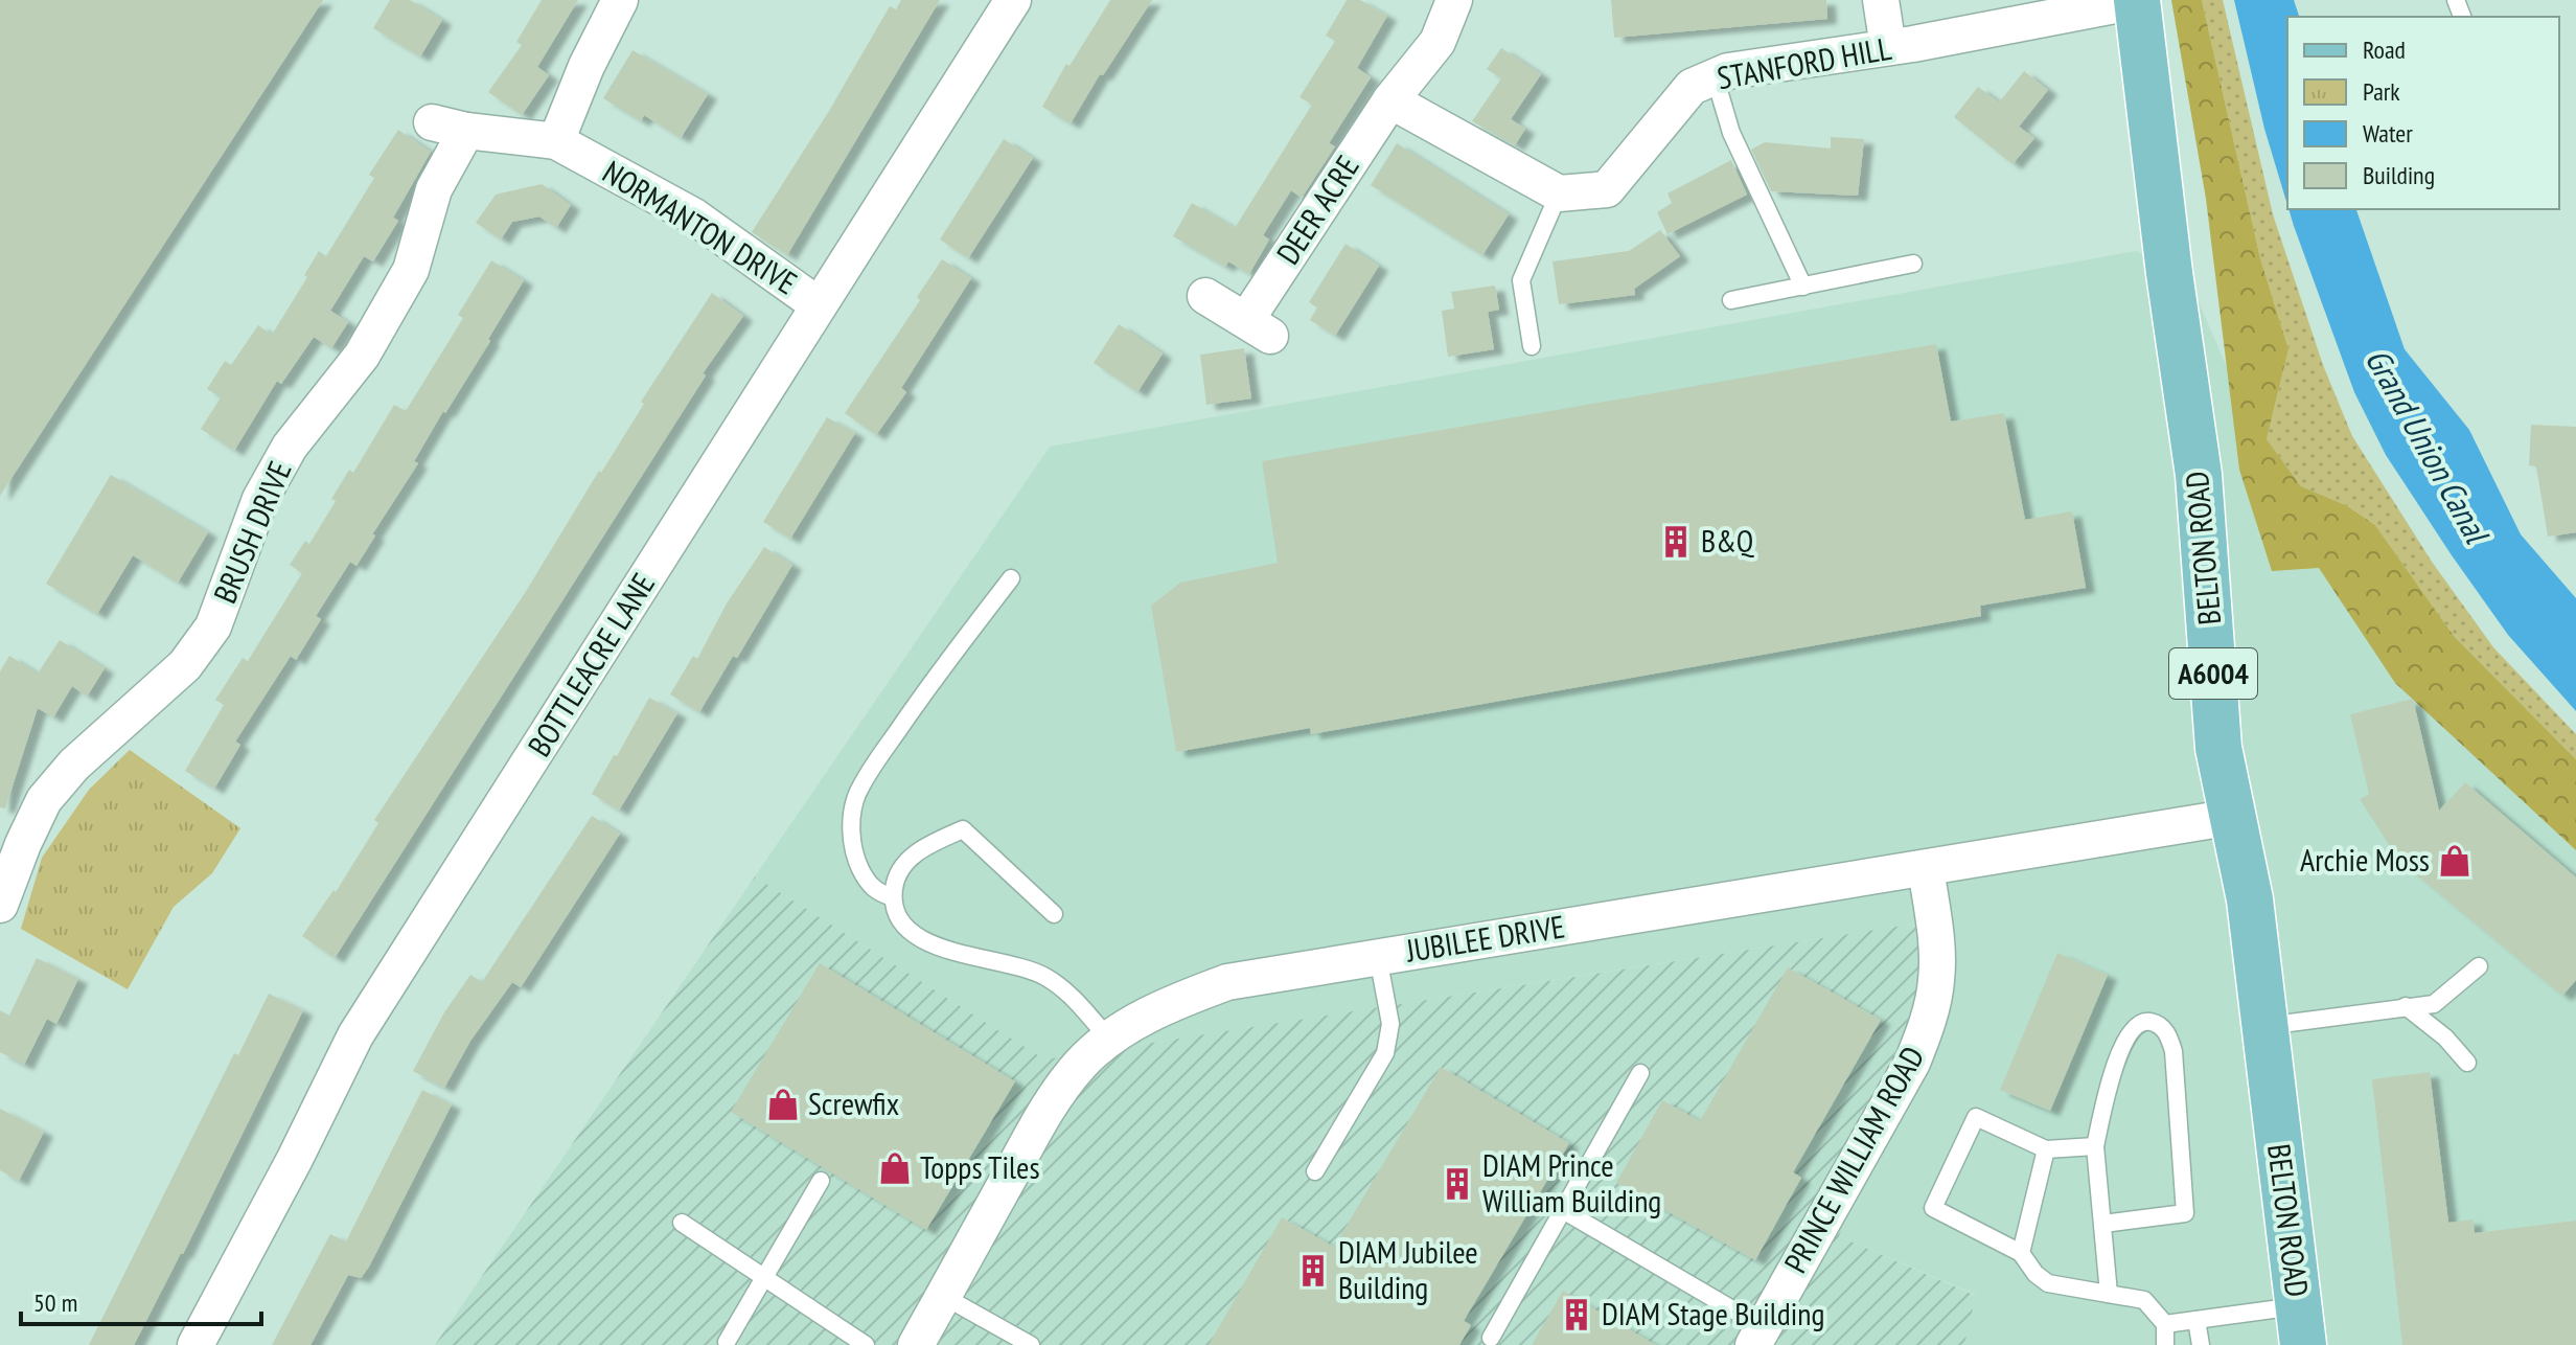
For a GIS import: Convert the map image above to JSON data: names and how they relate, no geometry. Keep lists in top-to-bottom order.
{
  "streets": {
    "main road": ["BELTON ROAD", "A6004"],
    "street": [
      "STANFORD HILL",
      "DEER ACRE",
      "NORMANTON DRIVE",
      "BRUSH DRIVE",
      "BOTTLEACRE LANE",
      "JUBILEE DRIVE",
      "PRINCE WILLIAM ROAD"
    ]
  },
  "crossings": [
    ["STANFORD HILL", "BELTON ROAD"],
    ["NORMANTON DRIVE", "BRUSH DRIVE"],
    ["NORMANTON DRIVE", "BOTTLEACRE LANE"],
    ["BELTON ROAD", "JUBILEE DRIVE"],
    ["JUBILEE DRIVE", "PRINCE WILLIAM ROAD"]
  ],
  "water": ["Grand Union Canal"],
  "places": {
    "building": [
      "B&Q",
      "DIAM Prince William Building",
      "DIAM Jubilee Building",
      "DIAM Stage Building"
    ],
    "shop": ["Archie Moss", "Screwfix", "Topps Tiles"]
  },
  "legend": [
    "Road",
    "Park",
    "Water",
    "Building"
  ],
  "scale_bar": "50 m"
}
